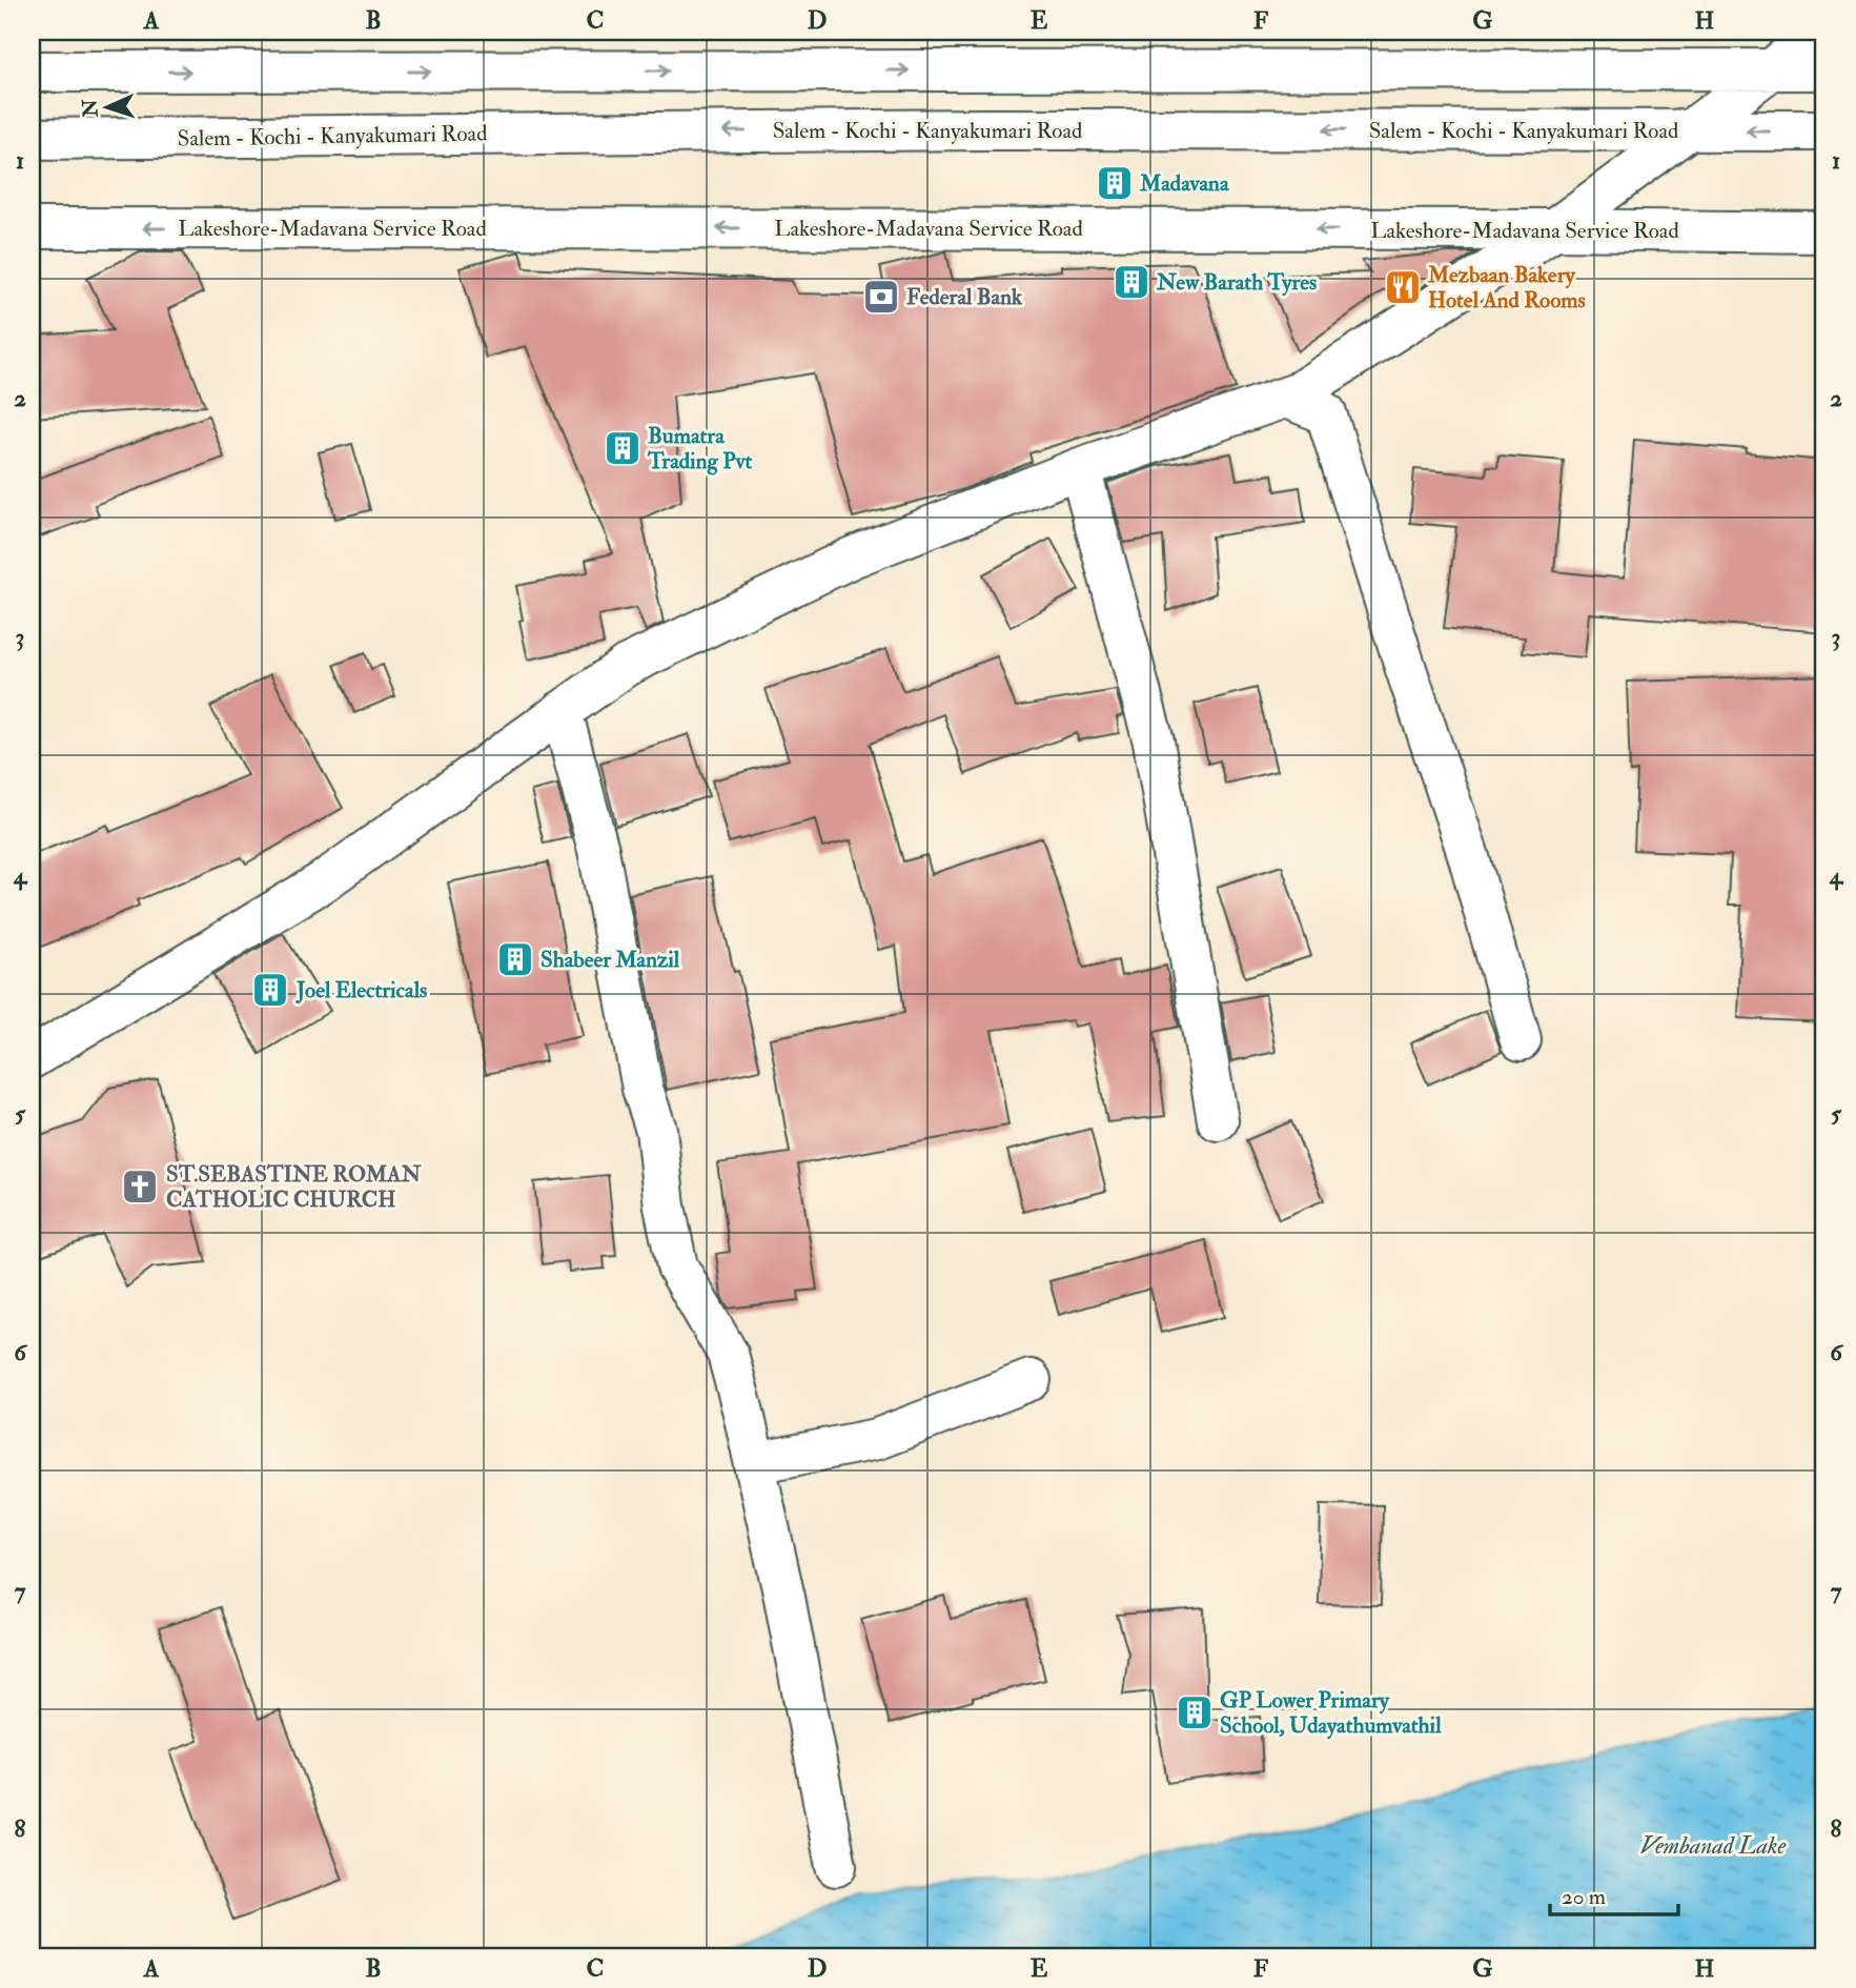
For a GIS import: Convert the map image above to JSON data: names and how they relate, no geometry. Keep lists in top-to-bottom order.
{
  "streets": {
    "main road": ["Salem - Kochi - Kanyakumari Road", "Lakeshore-Madavana Service Road"]
  },
  "water": ["Vembanad Lake"],
  "places": {
    "building": [
      "Madavana",
      "New Barath Tyres",
      "Bumatra Trading Pvt",
      "Shabeer Manzil",
      "Joel Electricals",
      "GP Lower Primary School, Udayathumvathil"
    ],
    "restaurant": ["Mezbaan Bakery Hotel And Rooms"],
    "bank": ["Federal Bank"],
    "church": ["ST.SEBASTINE ROMAN CATHOLIC CHURCH"]
  },
  "scale_bar": "20 m",
  "north": "left",
  "grid": {
    "columns": [
      "A",
      "B",
      "C",
      "D",
      "E",
      "F",
      "G",
      "H"
    ],
    "rows": [
      "1",
      "2",
      "3",
      "4",
      "5",
      "6",
      "7",
      "8"
    ]
  }
}
